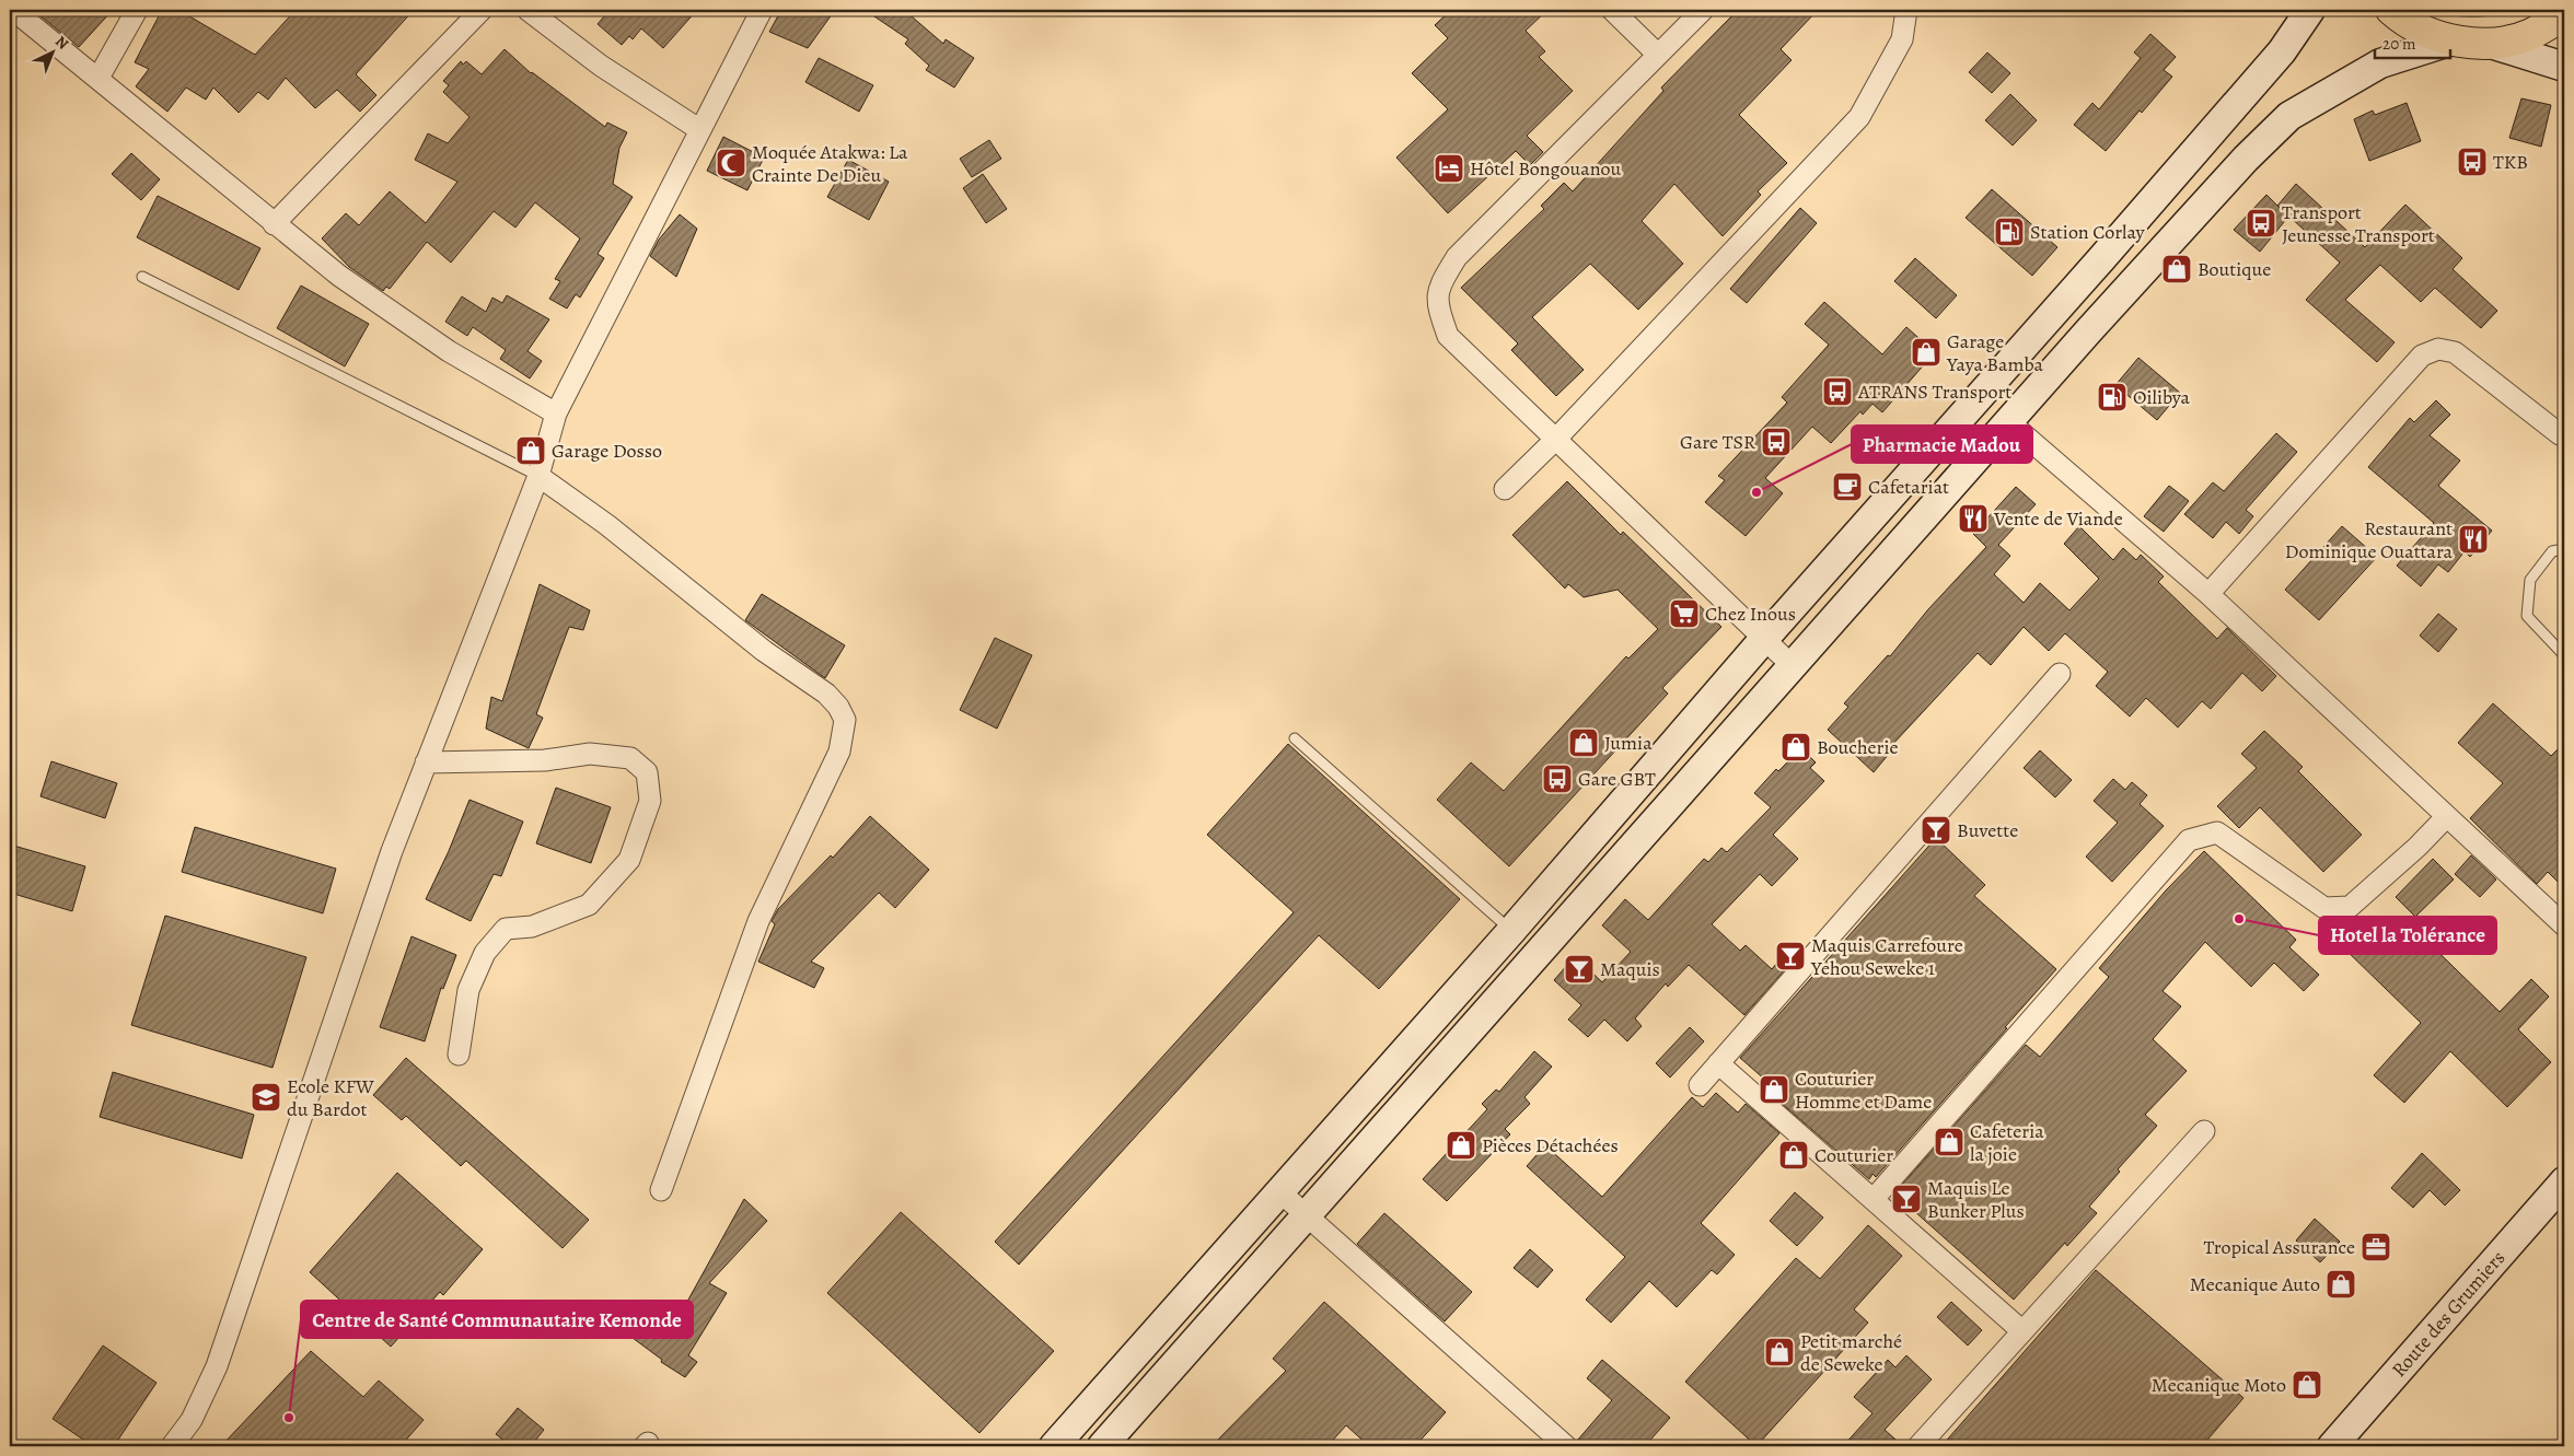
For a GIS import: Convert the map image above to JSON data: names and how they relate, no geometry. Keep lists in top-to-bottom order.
{
  "streets": {
    "main road": ["Route des Grumiers"]
  },
  "places": {
    "bus stop": [
      "TKB",
      "Transport Jeunesse Transport",
      "ATRANS Transport",
      "Gare TSR",
      "Gare GBT"
    ],
    "mosque": ["Moquée Atakwa: La Crainte De Dieu"],
    "hotel": ["Hôtel Bongouanou"],
    "fuel station": ["Station Corlay", "Oilibya"],
    "shop": [
      "Boutique",
      "Garage Yaya Bamba",
      "Garage Dosso",
      "Jumia",
      "Boucherie",
      "Couturier Homme et Dame",
      "Cafeteria la joie",
      "Pièces Détachées",
      "Couturier",
      "Mecanique Auto",
      "Petit marché de Seweke",
      "Mecanique Moto"
    ],
    "cafe": ["Cafetariat"],
    "other": ["Pharmacie Madou", "Hotel la Tolérance", "Centre de Santé Communautaire Kemonde"],
    "restaurant": ["Vente de Viande", "Restaurant Dominique Ouattara"],
    "supermarket": ["Chez Inous"],
    "bar": [
      "Buvette",
      "Maquis Carrefoure Yehou Seweke 1",
      "Maquis",
      "Maquis Le Bunker Plus"
    ],
    "school or university": ["Ecole KFW du Bardot"],
    "office": ["Tropical Assurance"]
  },
  "scale_bar": "20 m",
  "north": "top right"
}
